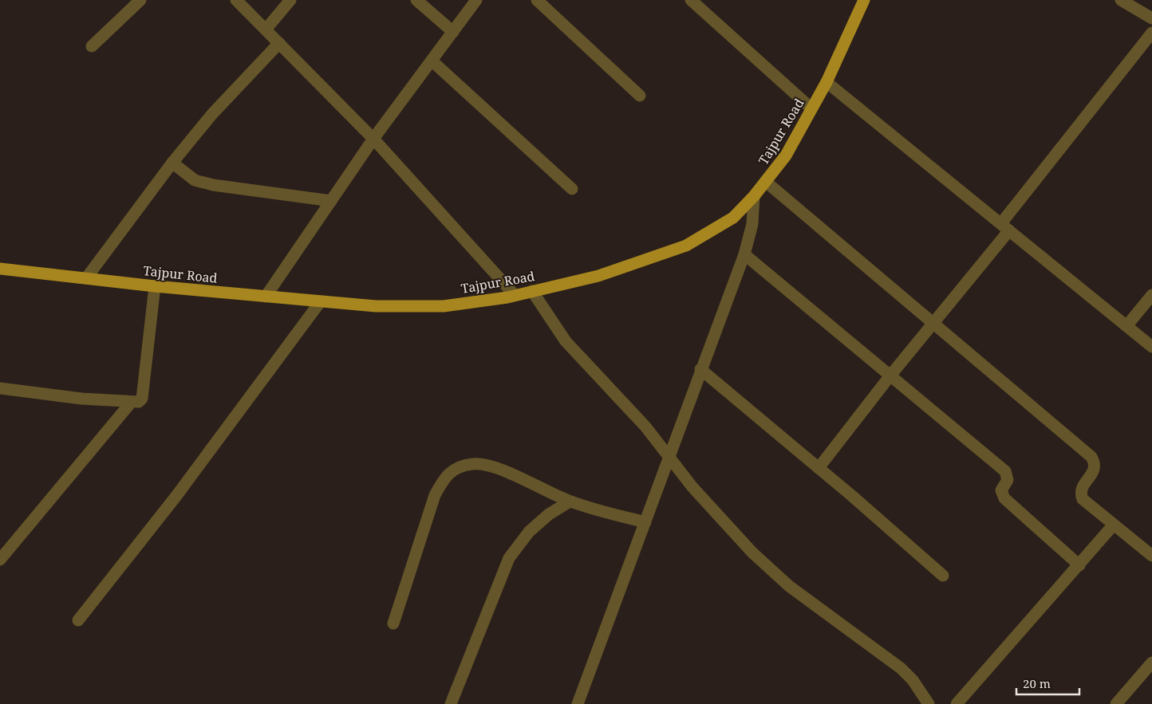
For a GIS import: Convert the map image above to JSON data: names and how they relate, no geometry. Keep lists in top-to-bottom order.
{
  "streets": {
    "main road": ["Tajpur Road"]
  },
  "scale_bar": "20 m"
}
